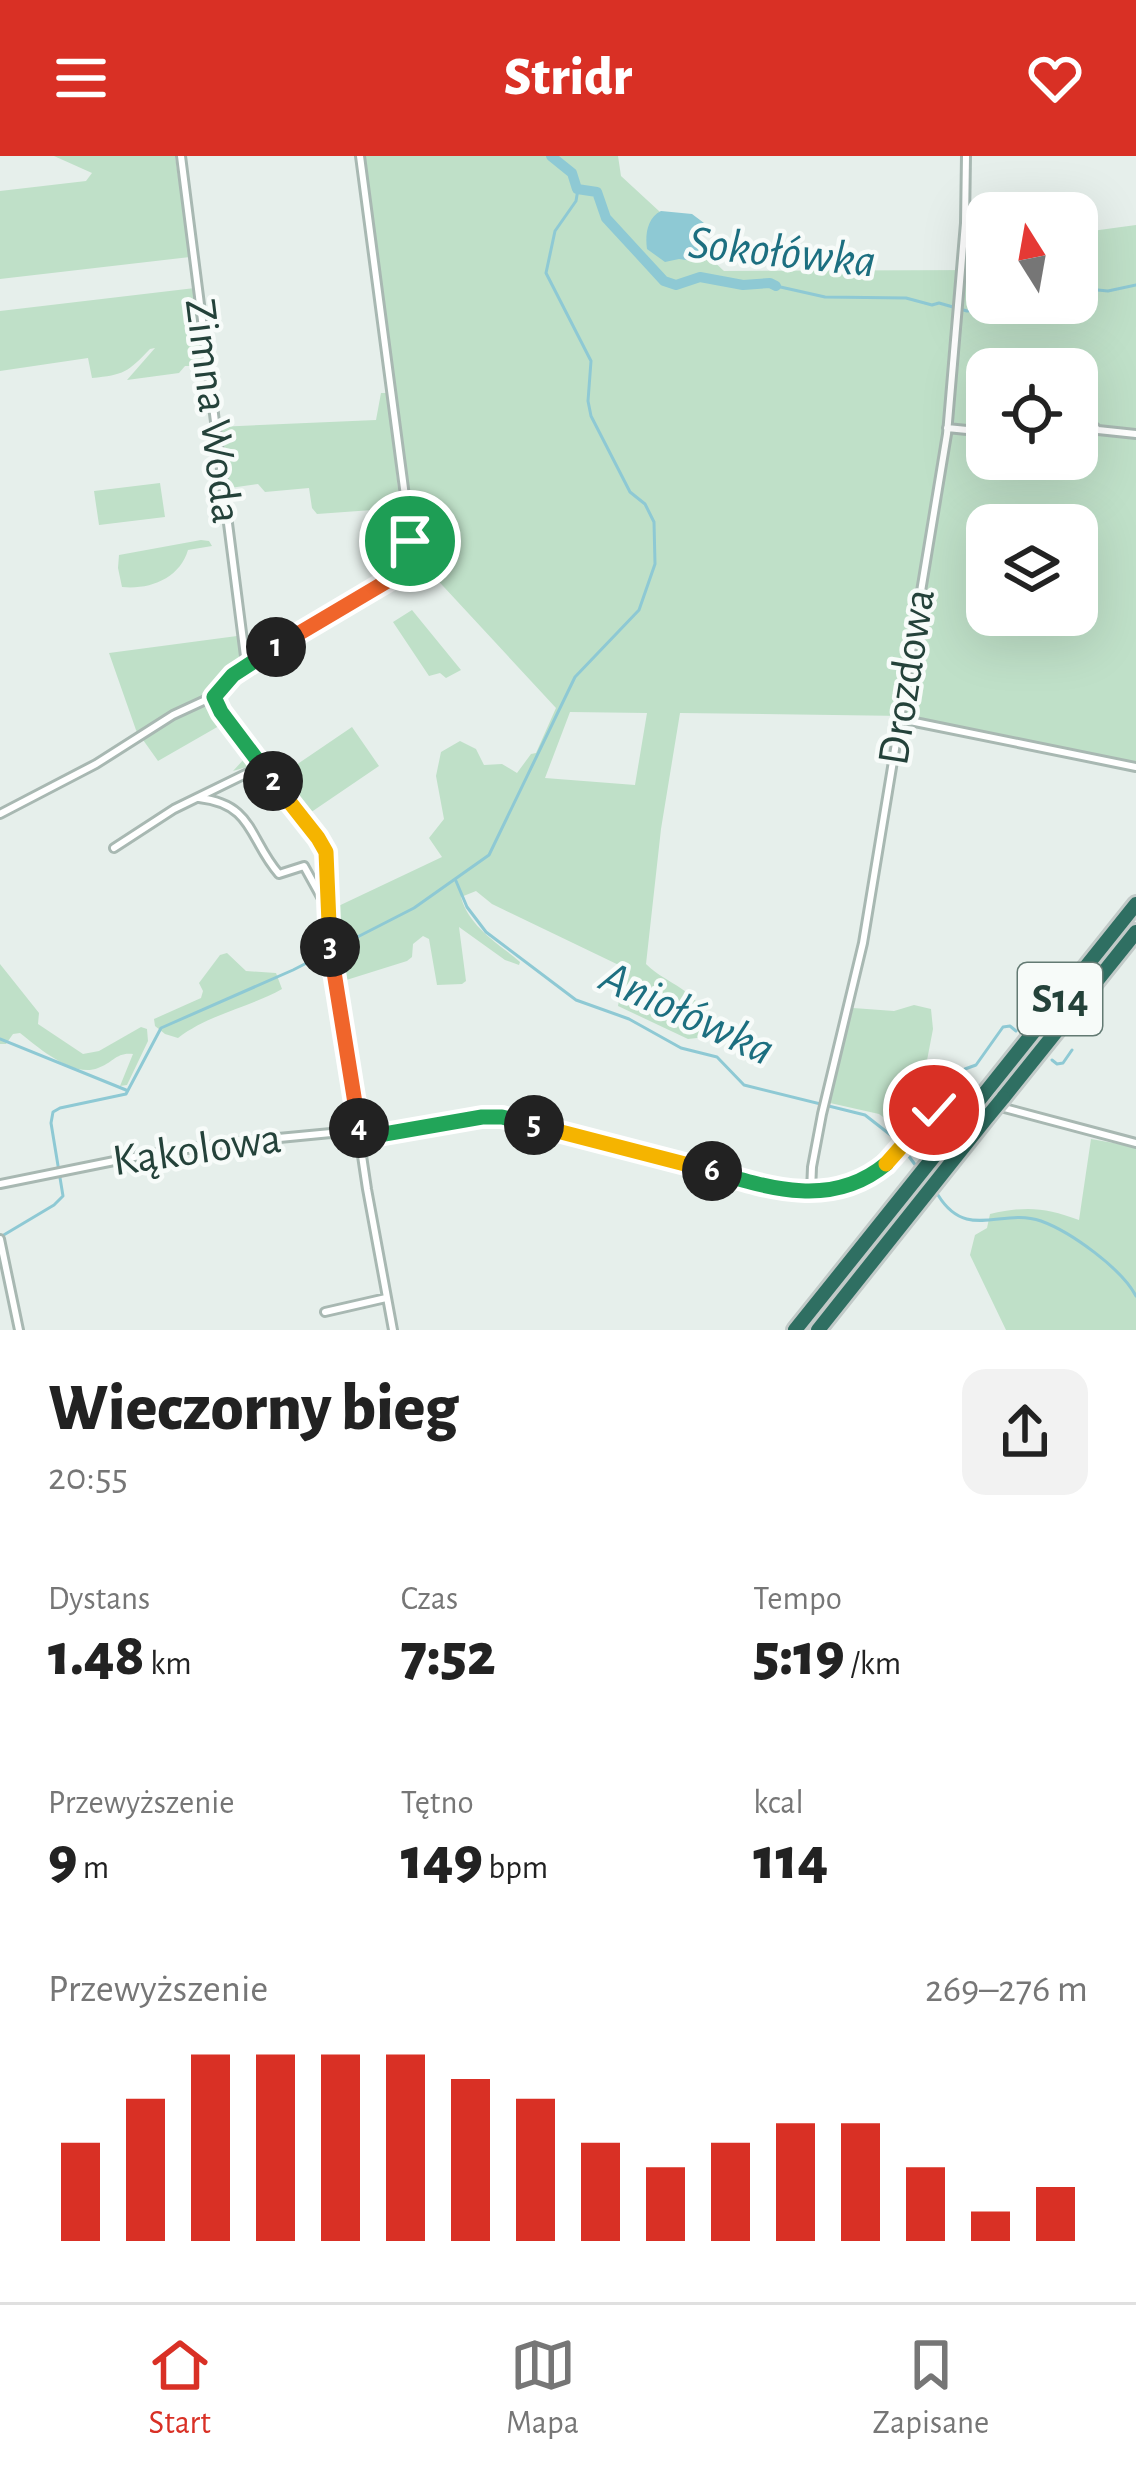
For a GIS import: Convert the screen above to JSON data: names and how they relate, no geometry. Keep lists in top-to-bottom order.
{
  "streets": {
    "highway": ["S14"],
    "street": ["Zimna Woda", "Drozdowa", "Kąkolowa"]
  },
  "crossings": [
    ["Drozdowa", "Kąkolowa"]
  ],
  "water": ["Sokołówka", "Aniołówka"],
  "north": "top",
  "page": {
    "header": "Stridr",
    "pins": [
      "1",
      "2",
      "3",
      "5",
      "4",
      "6"
    ],
    "heading": ["Wieczorny bieg", "20:55"],
    "stats": [
      ["Dystans", "1.48 km"],
      ["Czas", "7:52"],
      ["Tempo", "5:19 /km"],
      ["Przewyższenie", "9 m"],
      ["Tętno", "149 bpm"],
      ["kcal", "114"]
    ],
    "chart": ["Przewyższenie", "269–276 m"],
    "tabs": ["Start", "Mapa", "Zapisane"]
  }
}
